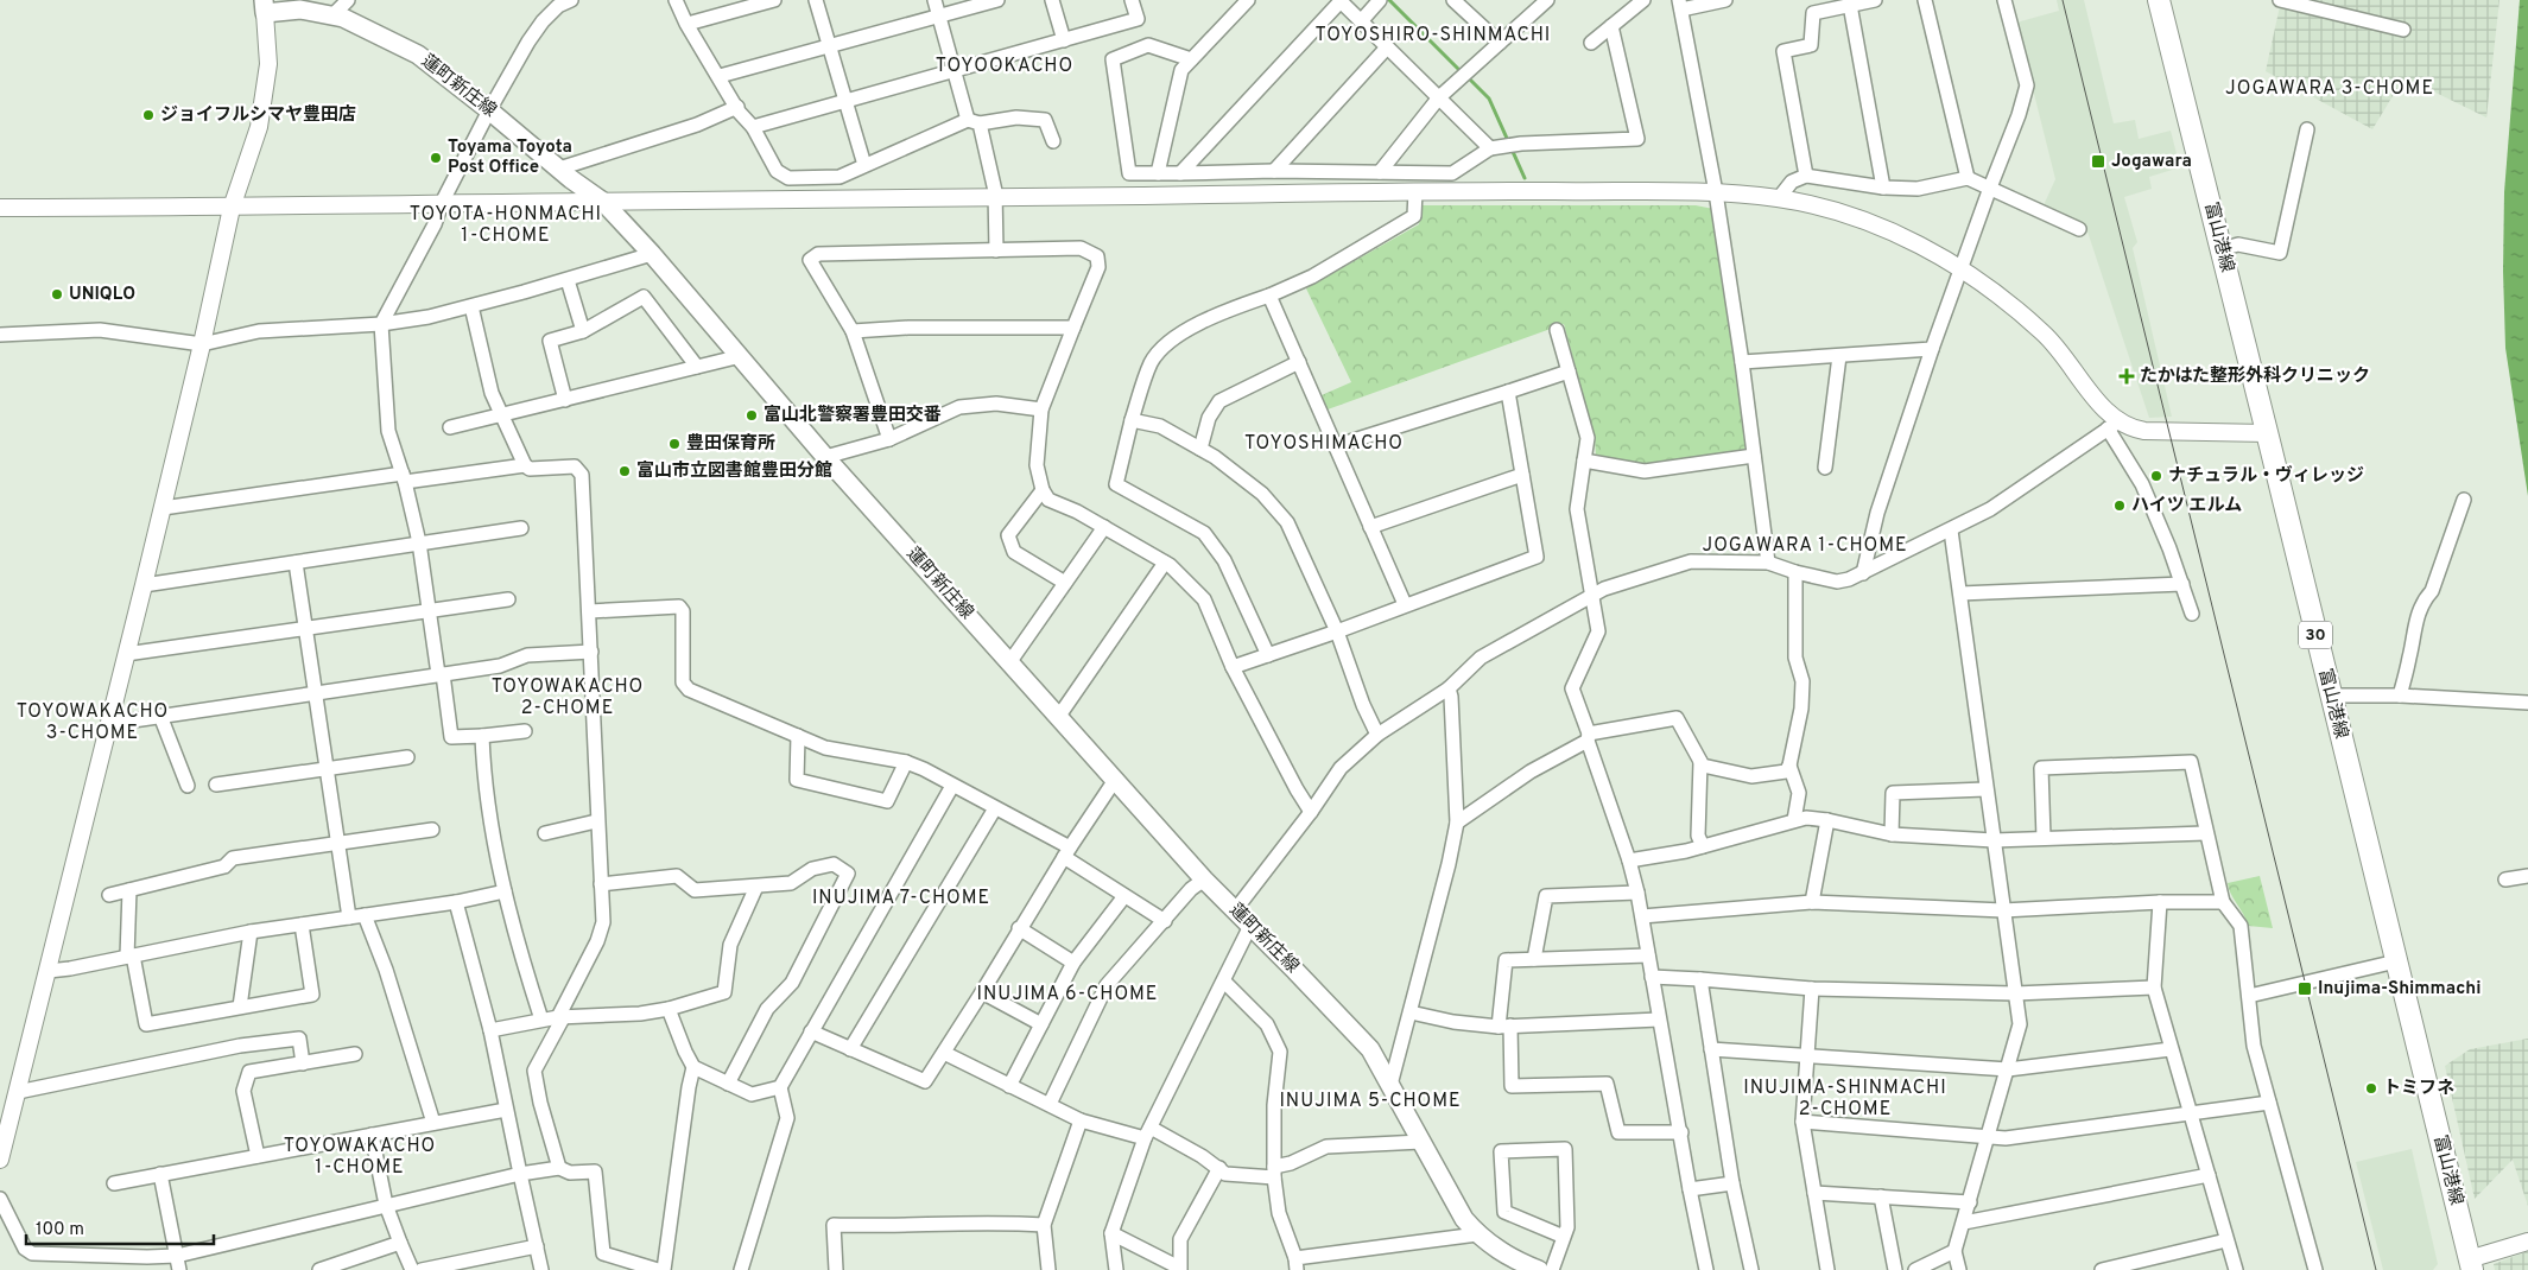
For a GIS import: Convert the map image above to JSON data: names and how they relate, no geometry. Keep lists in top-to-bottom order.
{
  "streets": {
    "main road": ["蓮町新庄線", "富山港線", "30"]
  },
  "districts": [
    "TOYOSHIRO-SHINMACHI",
    "TOYOOKACHO",
    "JOGAWARA 3-CHOME",
    "TOYOTA-HONMACHI 1-CHOME",
    "TOYOSHIMACHO",
    "JOGAWARA 1-CHOME",
    "TOYOWAKACHO 2-CHOME",
    "TOYOWAKACHO 3-CHOME",
    "INUJIMA 7-CHOME",
    "INUJIMA 6-CHOME",
    "INUJIMA-SHINMACHI 2-CHOME",
    "INUJIMA 5-CHOME",
    "TOYOWAKACHO 1-CHOME"
  ],
  "places": {
    "other": [
      "ジョイフルシマヤ豊田店",
      "Toyama Toyota Post Office",
      "UNIQLO",
      "富山北警察署豊田交番",
      "豊田保育所",
      "富山市立図書館豊田分館",
      "ナチュラル・ヴィレッジ",
      "ハイツ エルム",
      "トミフネ"
    ],
    "transit": ["Jogawara", "Inujima-Shimmachi"],
    "health": ["たかはた整形外科クリニック"]
  },
  "scale_bar": "100 m"
}
